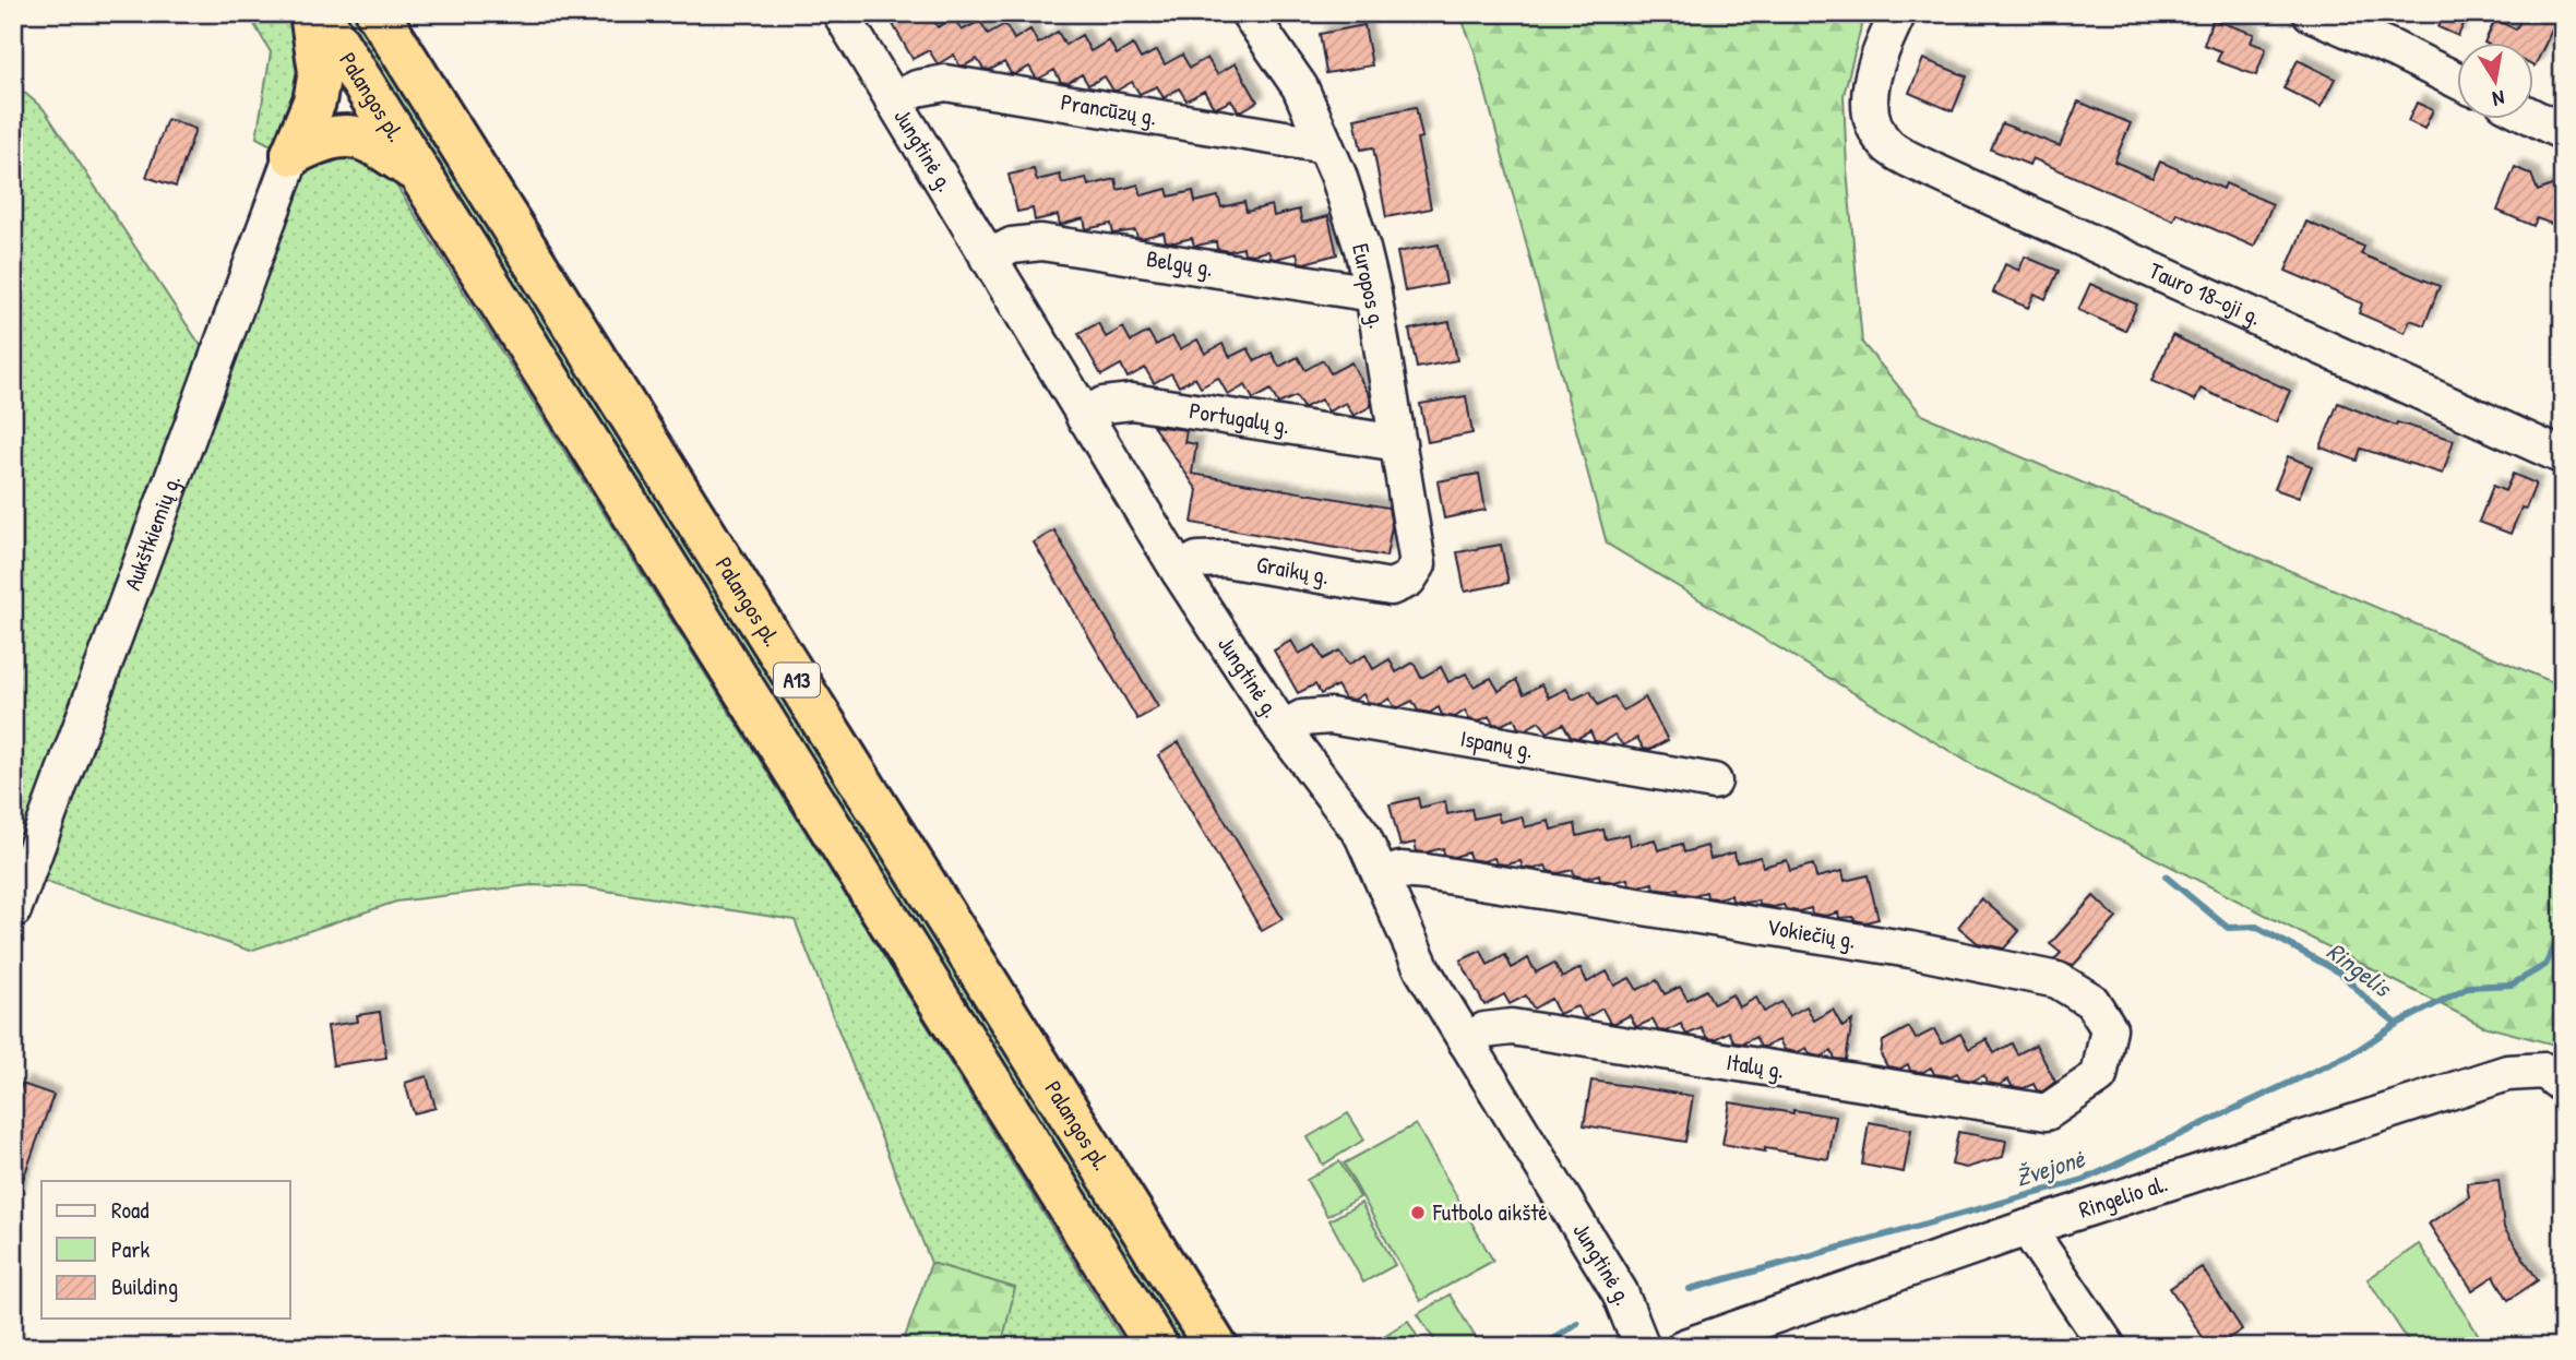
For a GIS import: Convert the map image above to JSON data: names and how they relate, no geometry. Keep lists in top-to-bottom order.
{
  "streets": {
    "highway": ["Palangos pl.", "A13"],
    "street": [
      "Prancūzų g.",
      "Jungtinė g.",
      "Belgų g.",
      "Europos g.",
      "Tauro 18-oji g.",
      "Portugalų g.",
      "Aukštkiemių g.",
      "Graikų g.",
      "Ispanų g.",
      "Vokiečių g.",
      "Italų g.",
      "Ringelio al."
    ]
  },
  "crossings": [
    ["Prancūzų g.", "Jungtinė g."],
    ["Prancūzų g.", "Europos g."],
    ["Jungtinė g.", "Belgų g."],
    ["Jungtinė g.", "Portugalų g."],
    ["Jungtinė g.", "Graikų g."],
    ["Jungtinė g.", "Ispanų g."],
    ["Jungtinė g.", "Vokiečių g."],
    ["Jungtinė g.", "Italų g."],
    ["Belgų g.", "Europos g."],
    ["Europos g.", "Portugalų g."],
    ["Europos g.", "Graikų g."],
    ["Vokiečių g.", "Italų g."]
  ],
  "water": ["Ringelis", "Žvejonė"],
  "places": ["Futbolo aikštė"],
  "legend": ["Road", "Park", "Building"],
  "north": "bottom"
}
